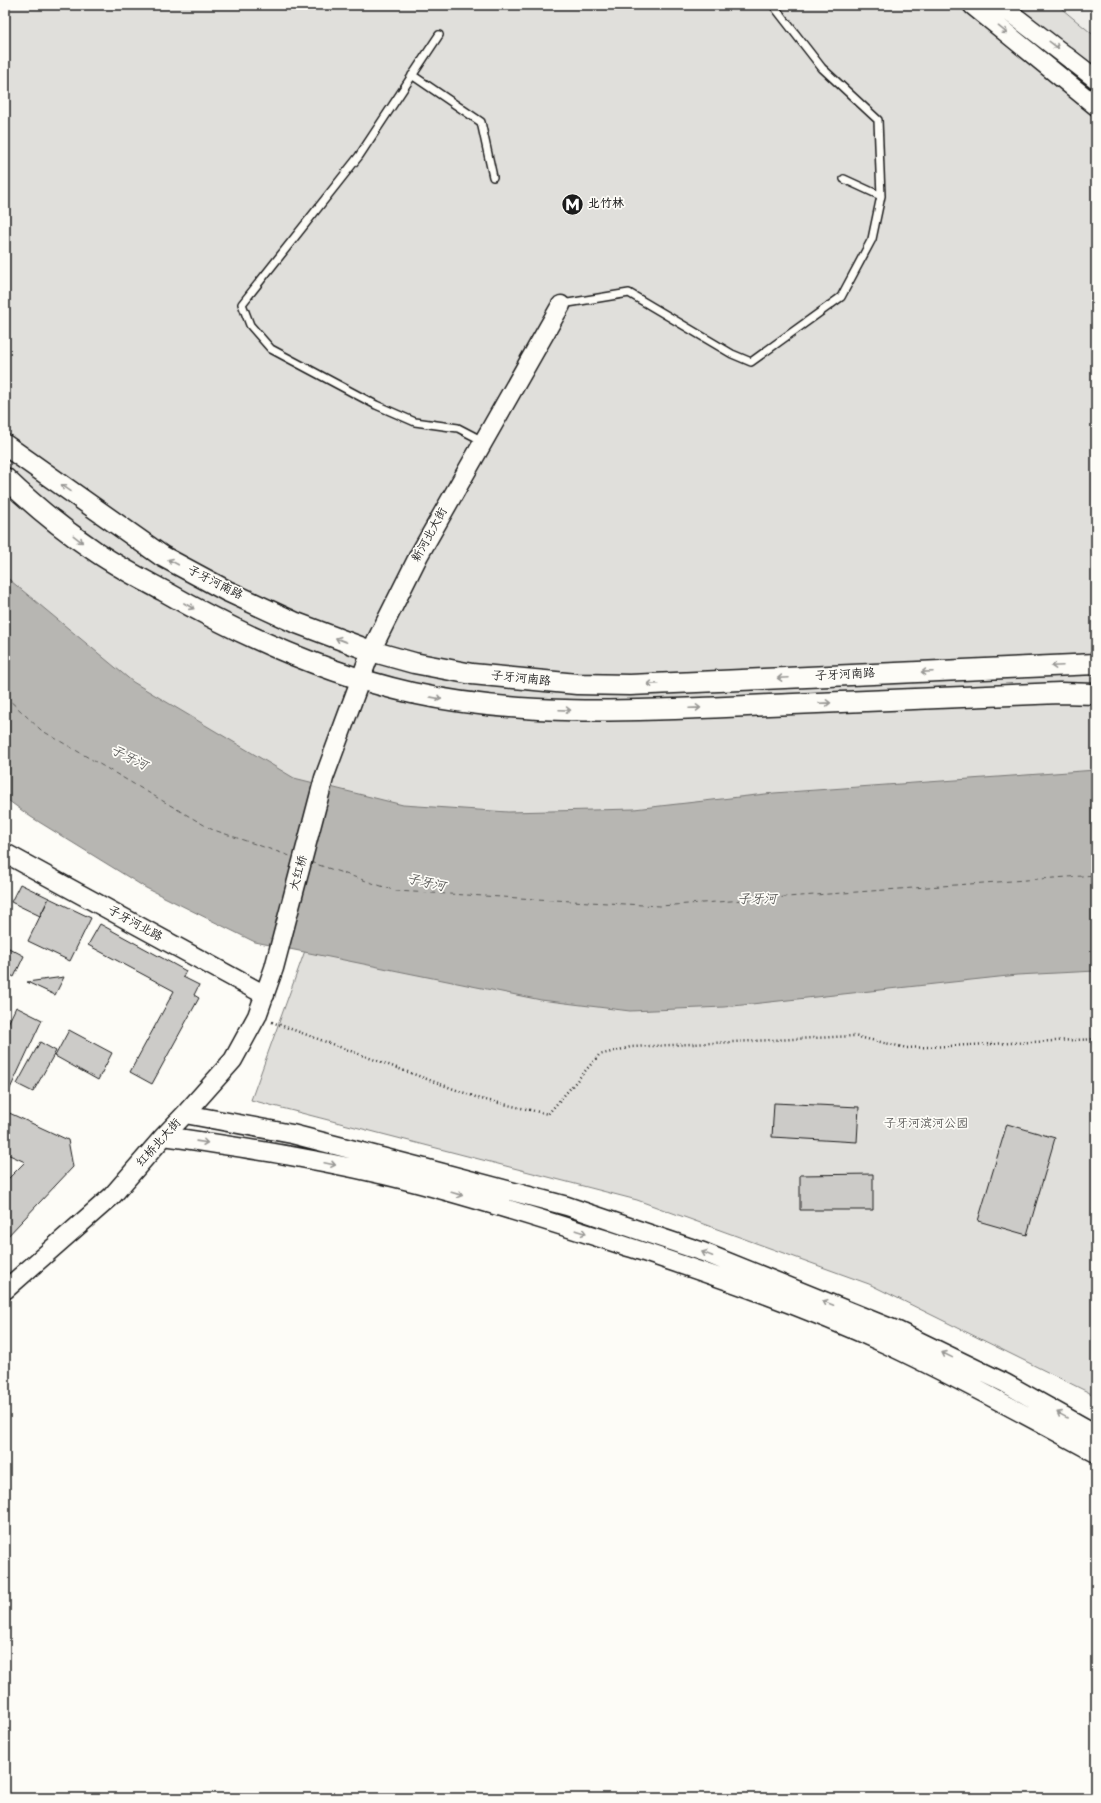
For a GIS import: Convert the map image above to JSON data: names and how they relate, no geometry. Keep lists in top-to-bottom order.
{
  "streets": {
    "main road": ["子牙河南路"],
    "street": [
      "新河北大街",
      "大红桥",
      "子牙河北路",
      "红桥北大街"
    ]
  },
  "crossings": [
    ["新河北大街", "子牙河南路"],
    ["新河北大街", "大红桥"],
    ["大红桥", "红桥北大街"],
    ["子牙河北路", "红桥北大街"]
  ],
  "water": ["子牙河"],
  "parks": ["子牙河滨河公园"],
  "places": {
    "metro station": ["北竹林"]
  }
}
